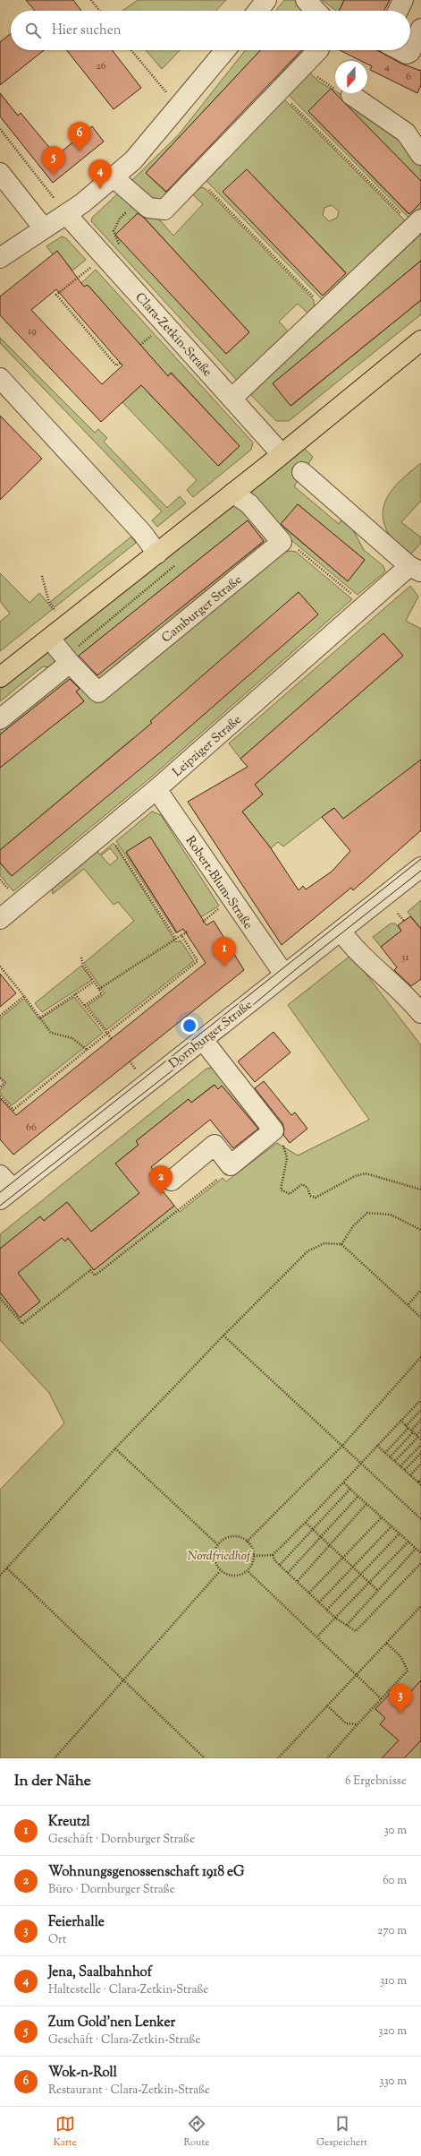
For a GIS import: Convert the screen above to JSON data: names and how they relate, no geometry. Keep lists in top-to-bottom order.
{
  "streets": {
    "street": [
      "Clara-Zetkin-Straße",
      "Camburger Straße",
      "Leipziger Straße",
      "Robert-Blum-Straße",
      "Dornburger Straße"
    ]
  },
  "crossings": [
    ["Leipziger Straße", "Robert-Blum-Straße"],
    ["Robert-Blum-Straße", "Dornburger Straße"]
  ],
  "parks": ["Nordfriedhof"],
  "house_numbers": [
    "26",
    "4",
    "6",
    "19",
    "31",
    "66"
  ],
  "north": "bottom",
  "page": {
    "search": "Hier suchen",
    "pins": [
      "6",
      "5",
      "4",
      "1",
      "2",
      "3"
    ],
    "heading": ["In der Nähe", "6 Ergebnisse"],
    "list": [
      {
        "mark": "1",
        "name": "Kreutzl",
        "note": "Geschäft · Dornburger Straße",
        "value": "30 m"
      },
      {
        "mark": "2",
        "name": "Wohnungsgenossenschaft 1918 eG",
        "note": "Büro · Dornburger Straße",
        "value": "60 m"
      },
      {
        "mark": "3",
        "name": "Feierhalle",
        "note": "Ort",
        "value": "270 m"
      },
      {
        "mark": "4",
        "name": "Jena, Saalbahnhof",
        "note": "Haltestelle · Clara-Zetkin-Straße",
        "value": "310 m"
      },
      {
        "mark": "5",
        "name": "Zum Gold’nen Lenker",
        "note": "Geschäft · Clara-Zetkin-Straße",
        "value": "320 m"
      },
      {
        "mark": "6",
        "name": "Wok-n-Roll",
        "note": "Restaurant · Clara-Zetkin-Straße",
        "value": "330 m"
      }
    ],
    "nav": ["Karte", "Route", "Gespeichert"]
  }
}
